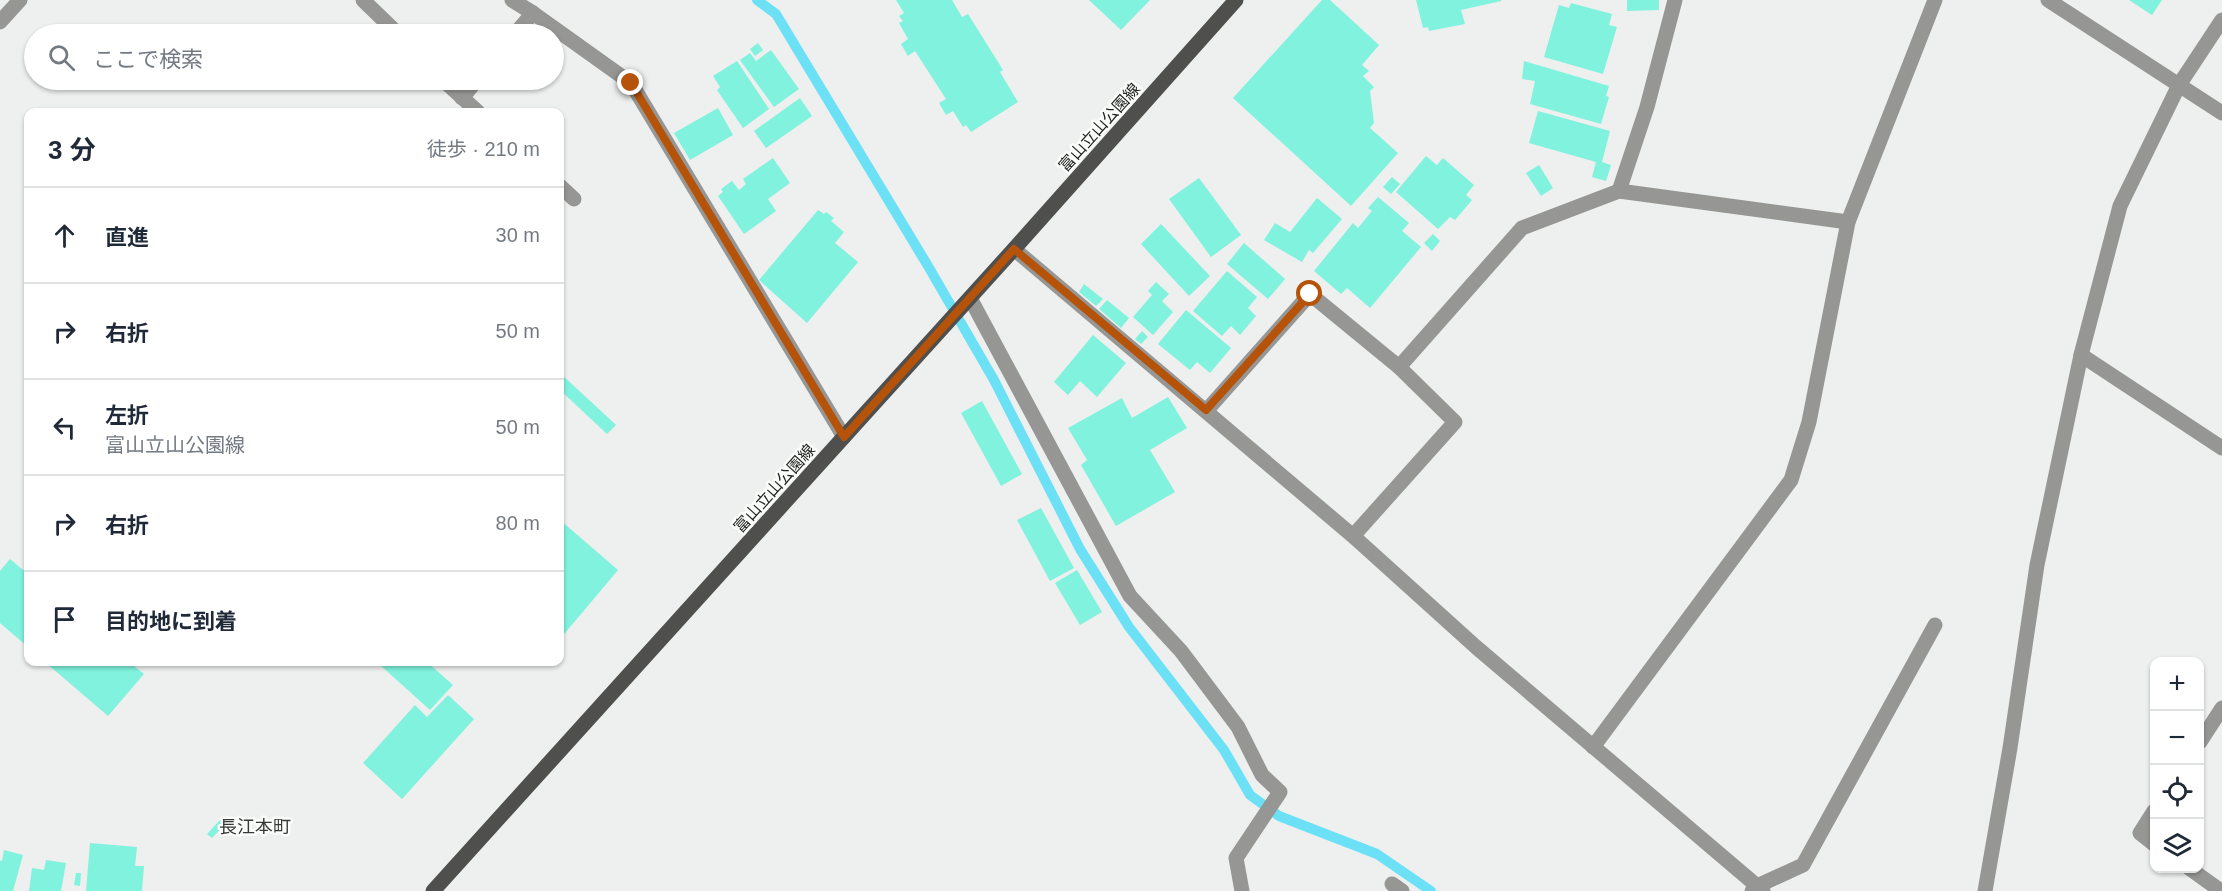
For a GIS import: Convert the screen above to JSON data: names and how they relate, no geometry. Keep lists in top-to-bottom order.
{
  "streets": {
    "main road": ["富山立山公園線"]
  },
  "districts": ["長江本町"],
  "page": {
    "search": "ここで検索",
    "heading": ["3 分", "徒歩 · 210 m"],
    "list": [
      ["直進", "30 m"],
      ["右折", "50 m"],
      ["左折", "富山立山公園線", "50 m"],
      ["右折", "80 m"],
      "目的地に到着"
    ],
    "map_buttons": ["+", "−"]
  }
}
